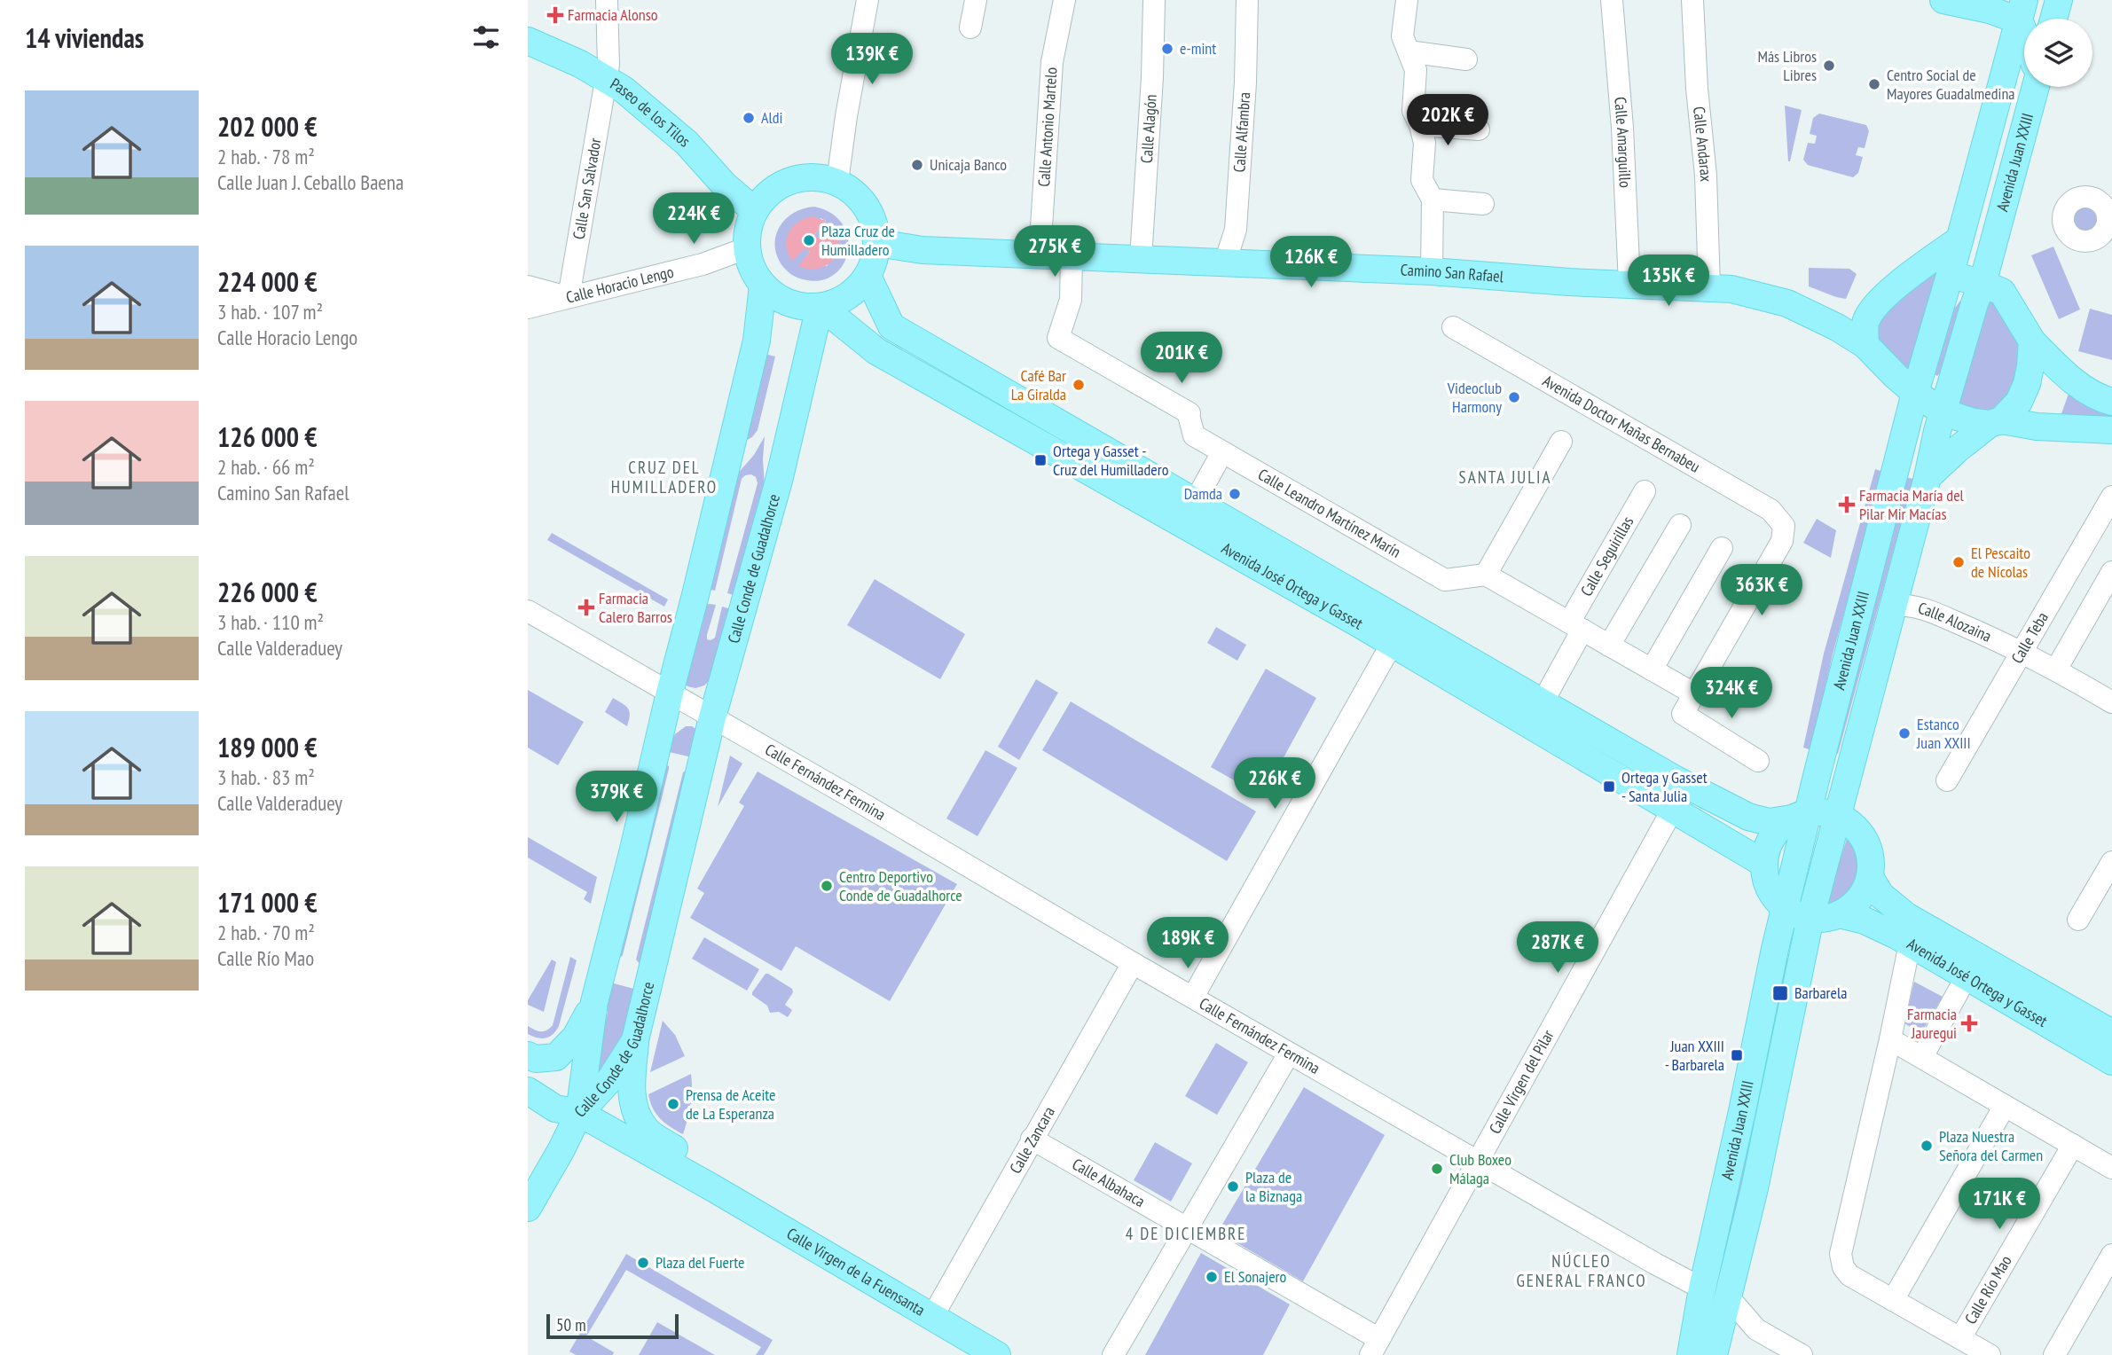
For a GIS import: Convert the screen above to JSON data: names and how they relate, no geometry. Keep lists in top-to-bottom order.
{
  "streets": {
    "main road": [
      "Paseo de los Tilos",
      "Avenida Juan XXIII",
      "Camino San Rafael",
      "Calle Conde de Guadalhorce",
      "Avenida José Ortega y Gasset",
      "Calle Virgen de la Fuensanta"
    ],
    "street": [
      "Calle Antonio Martelo",
      "Calle Alagón",
      "Calle Alfambra",
      "Calle Amarguillo",
      "Calle Andarax",
      "Calle San Salvador",
      "Calle Horacio Lengo",
      "Avenida Doctor Mañas Bernabeu",
      "Calle Leandro Martínez Marín",
      "Calle Seguirillas",
      "Calle Alozaina",
      "Calle Teba",
      "Calle Fernández Fermina",
      "Calle Virgen del Pilar",
      "Calle Zancara",
      "Calle Albahaca",
      "Calle Río Mao"
    ]
  },
  "crossings": [
    ["Paseo de los Tilos", "Calle San Salvador"],
    ["Paseo de los Tilos", "Camino San Rafael"],
    ["Paseo de los Tilos", "Calle Horacio Lengo"],
    ["Paseo de los Tilos", "Calle Conde de Guadalhorce"],
    ["Paseo de los Tilos", "Avenida José Ortega y Gasset"],
    ["Calle Antonio Martelo", "Camino San Rafael"],
    ["Calle Alagón", "Camino San Rafael"],
    ["Calle Alfambra", "Camino San Rafael"],
    ["Calle Amarguillo", "Camino San Rafael"],
    ["Calle Andarax", "Camino San Rafael"],
    ["Avenida Juan XXIII", "Camino San Rafael"],
    ["Avenida Juan XXIII", "Avenida José Ortega y Gasset"],
    ["Avenida Juan XXIII", "Calle Alozaina"],
    ["Avenida Juan XXIII", "Calle Fernández Fermina"],
    ["Calle San Salvador", "Calle Horacio Lengo"],
    ["Camino San Rafael", "Calle Horacio Lengo"],
    ["Camino San Rafael", "Calle Leandro Martínez Marín"],
    ["Camino San Rafael", "Calle Conde de Guadalhorce"],
    ["Camino San Rafael", "Avenida José Ortega y Gasset"],
    ["Calle Horacio Lengo", "Calle Conde de Guadalhorce"],
    ["Calle Horacio Lengo", "Avenida José Ortega y Gasset"],
    ["Calle Seguirillas", "Avenida José Ortega y Gasset"],
    ["Calle Conde de Guadalhorce", "Avenida José Ortega y Gasset"],
    ["Calle Conde de Guadalhorce", "Calle Fernández Fermina"],
    ["Calle Conde de Guadalhorce", "Calle Virgen de la Fuensanta"],
    ["Avenida José Ortega y Gasset", "Calle Virgen del Pilar"],
    ["Calle Alozaina", "Calle Teba"],
    ["Calle Fernández Fermina", "Calle Virgen del Pilar"],
    ["Calle Fernández Fermina", "Calle Zancara"],
    ["Calle Virgen del Pilar", "Calle Albahaca"],
    ["Calle Zancara", "Calle Albahaca"],
    ["Calle Zancara", "Calle Virgen de la Fuensanta"]
  ],
  "districts": [
    "CRUZ DEL HUMILLADERO",
    "SANTA JULIA",
    "4 DE DICIEMBRE",
    "NÚCLEO GENERAL FRANCO"
  ],
  "places": {
    "health": [
      "Farmacia Alonso",
      "Farmacia María del Pilar Mir Macías",
      "Farmacia Calero Barros",
      "Farmacia Jauregui"
    ],
    "other": [
      "e-mint",
      "Más Libros Libres",
      "Centro Social de Mayores Guadalmedina",
      "Aldi",
      "Unicaja Banco",
      "Plaza Cruz de Humilladero",
      "Café Bar La Giralda",
      "Videoclub Harmony",
      "Damda",
      "El Pescaito de Nicolas",
      "Estanco Juan XXIII",
      "Centro Deportivo Conde de Guadalhorce",
      "Prensa de Aceite de La Esperanza",
      "Plaza Nuestra Señora del Carmen",
      "Club Boxeo Málaga",
      "Plaza de la Biznaga",
      "Plaza del Fuerte",
      "El Sonajero"
    ],
    "transit": [
      "Ortega y Gasset - Cruz del Humilladero",
      "Ortega y Gasset - Santa Julia",
      "Barbarela",
      "Juan XXIII - Barbarela"
    ]
  },
  "scale_bar": "50 m",
  "page": {
    "heading": "14 viviendas",
    "price": [
      "139K €",
      "202K €",
      "224K €",
      "275K €",
      "126K €",
      "135K €",
      "201K €",
      "363K €",
      "324K €",
      "226K €",
      "379K €",
      "189K €",
      "287K €",
      "171K €"
    ],
    "list": [
      {
        "name": "202 000 €",
        "note": "2 hab. · 78 m² · Calle Juan J. Ceballo Baena"
      },
      {
        "name": "224 000 €",
        "note": "3 hab. · 107 m² · Calle Horacio Lengo"
      },
      {
        "name": "126 000 €",
        "note": "2 hab. · 66 m² · Camino San Rafael"
      },
      {
        "name": "226 000 €",
        "note": "3 hab. · 110 m² · Calle Valderaduey"
      },
      {
        "name": "189 000 €",
        "note": "3 hab. · 83 m² · Calle Valderaduey"
      },
      {
        "name": "171 000 €",
        "note": "2 hab. · 70 m² · Calle Río Mao"
      }
    ],
    "scale": "50 m"
  }
}
